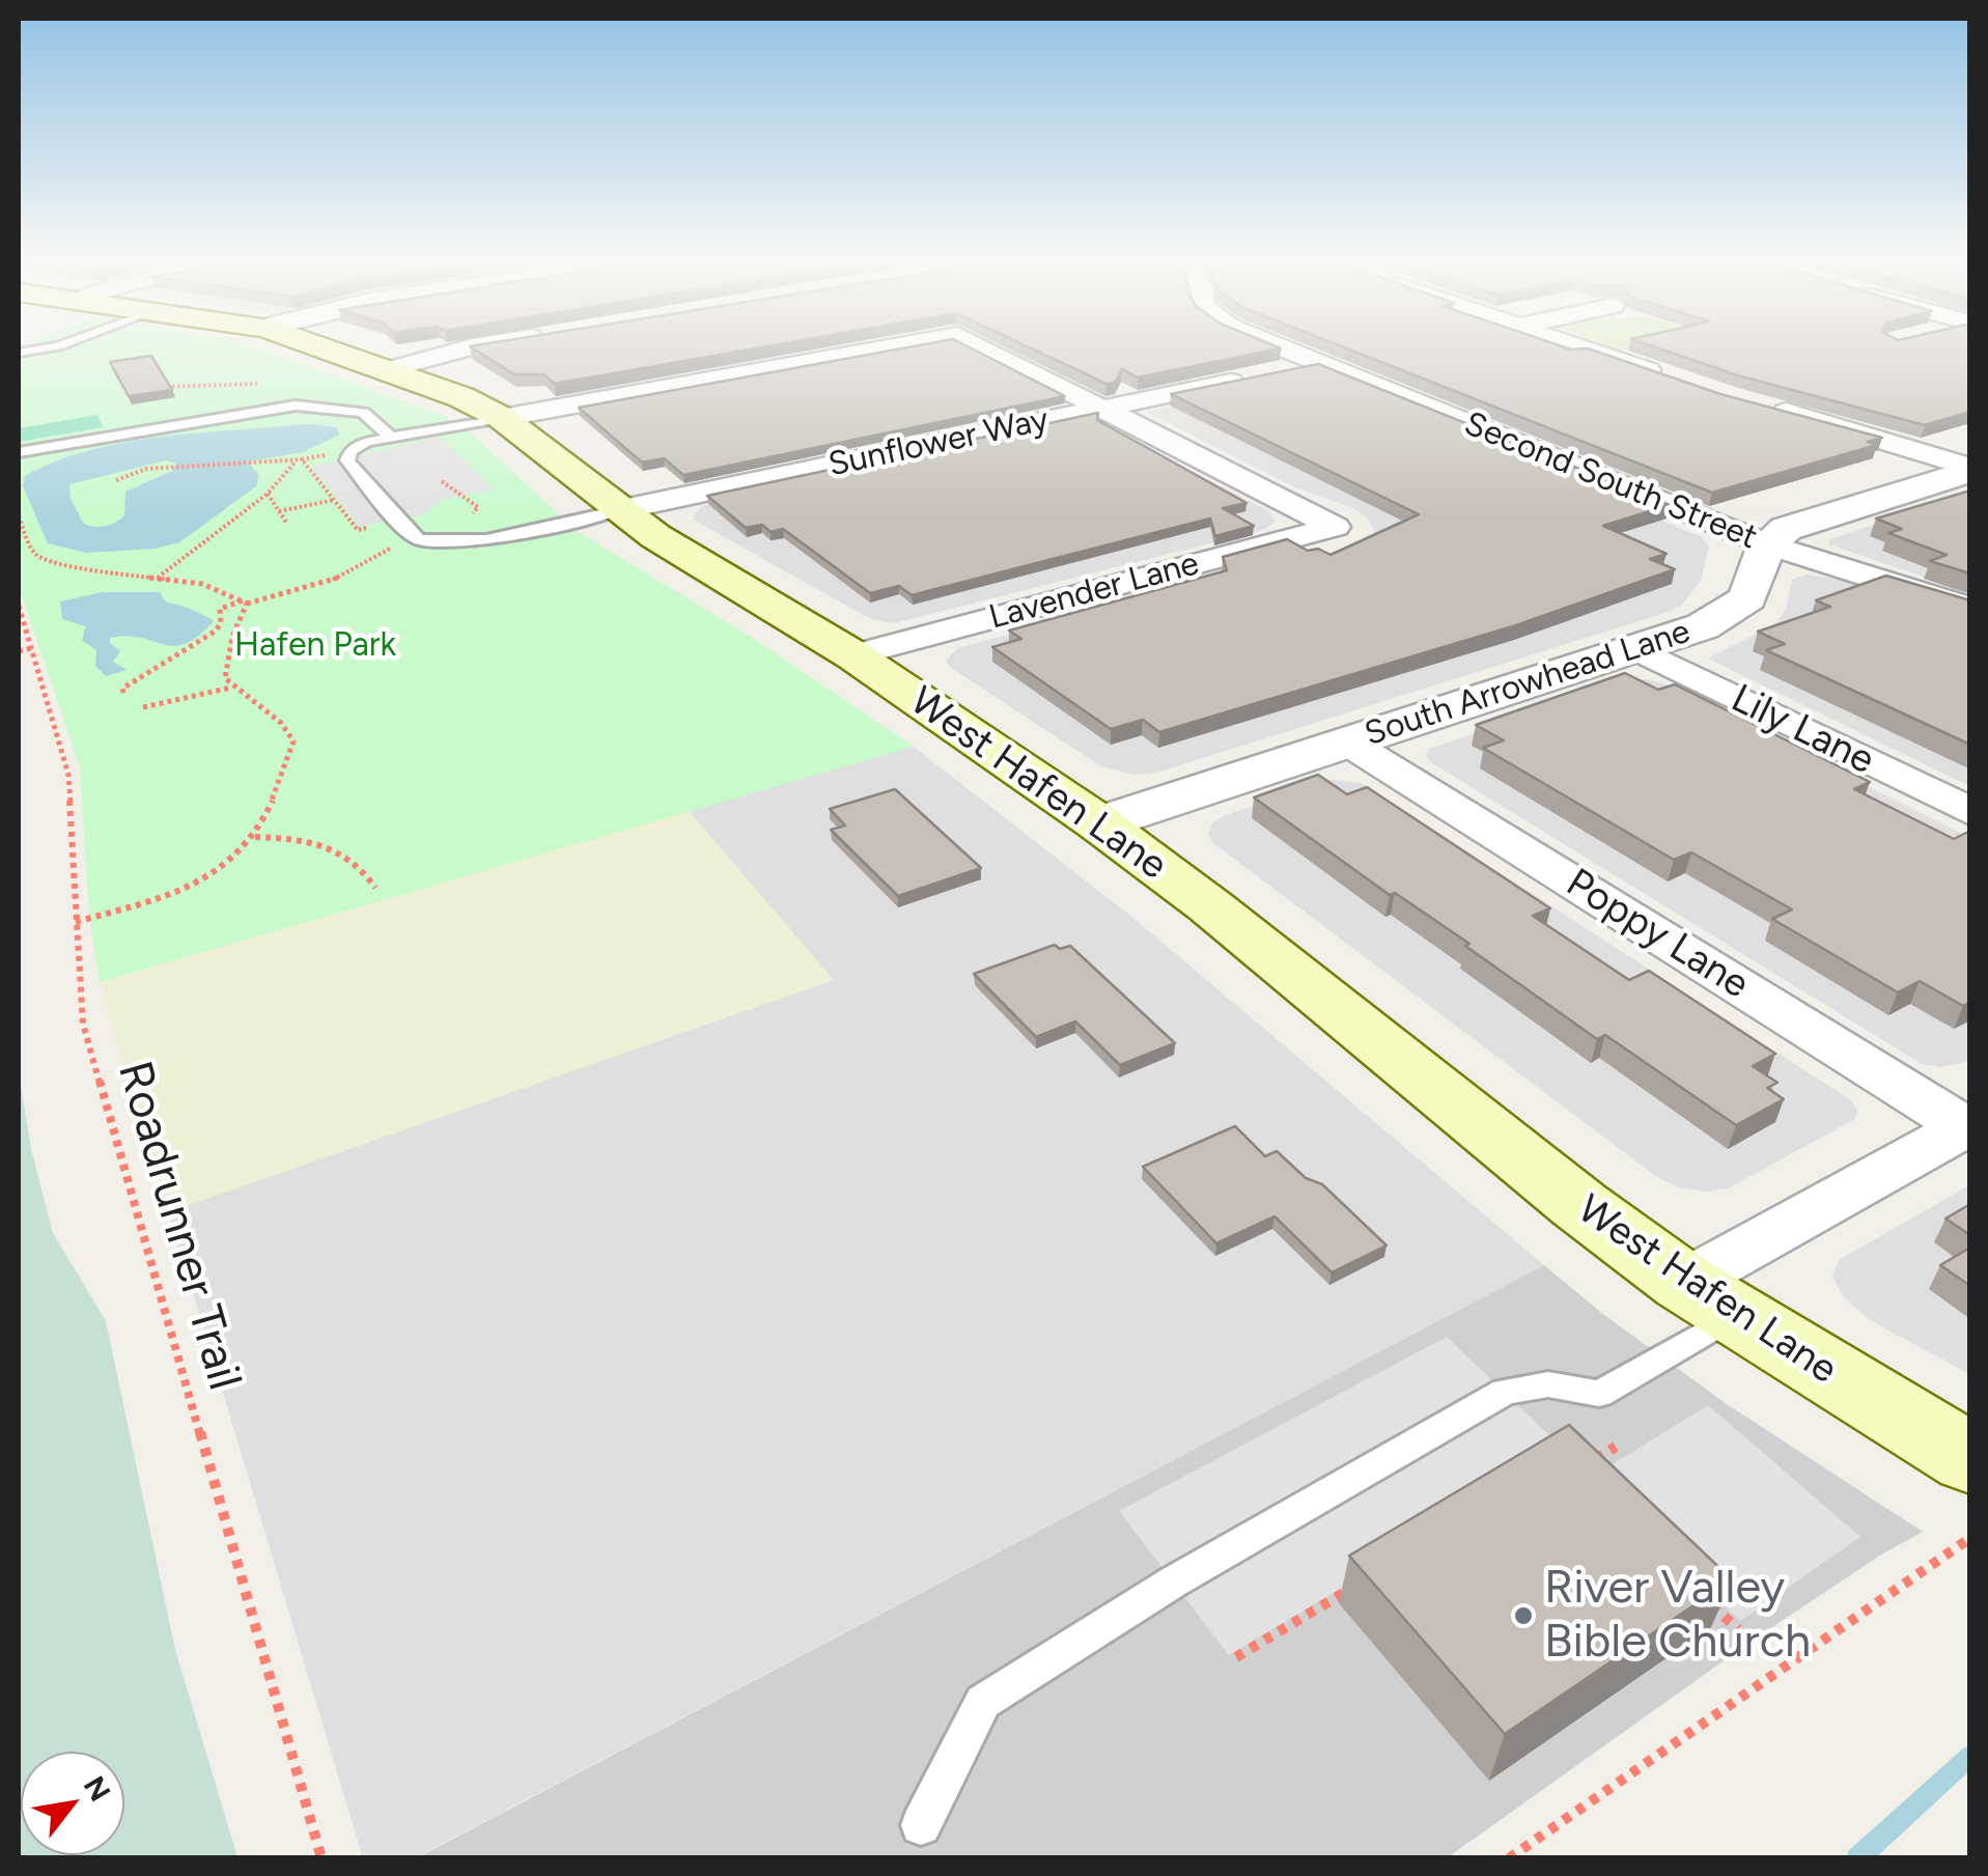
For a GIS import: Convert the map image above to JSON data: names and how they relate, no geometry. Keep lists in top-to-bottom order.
{
  "streets": {
    "main road": ["West Hafen Lane"],
    "street": [
      "Sunflower Way",
      "Second South Street",
      "Lavender Lane",
      "South Arrowhead Lane",
      "Lily Lane",
      "Poppy Lane"
    ],
    "path": ["Roadrunner Trail"]
  },
  "crossings": [
    ["Sunflower Way", "Second South Street"],
    ["Sunflower Way", "Lavender Lane"],
    ["Sunflower Way", "West Hafen Lane"],
    ["Second South Street", "South Arrowhead Lane"],
    ["Lavender Lane", "West Hafen Lane"],
    ["South Arrowhead Lane", "Lily Lane"],
    ["South Arrowhead Lane", "West Hafen Lane"],
    ["South Arrowhead Lane", "Poppy Lane"]
  ],
  "parks": ["Hafen Park"],
  "places": ["River Valley Bible Church"],
  "north": "top right"
}
